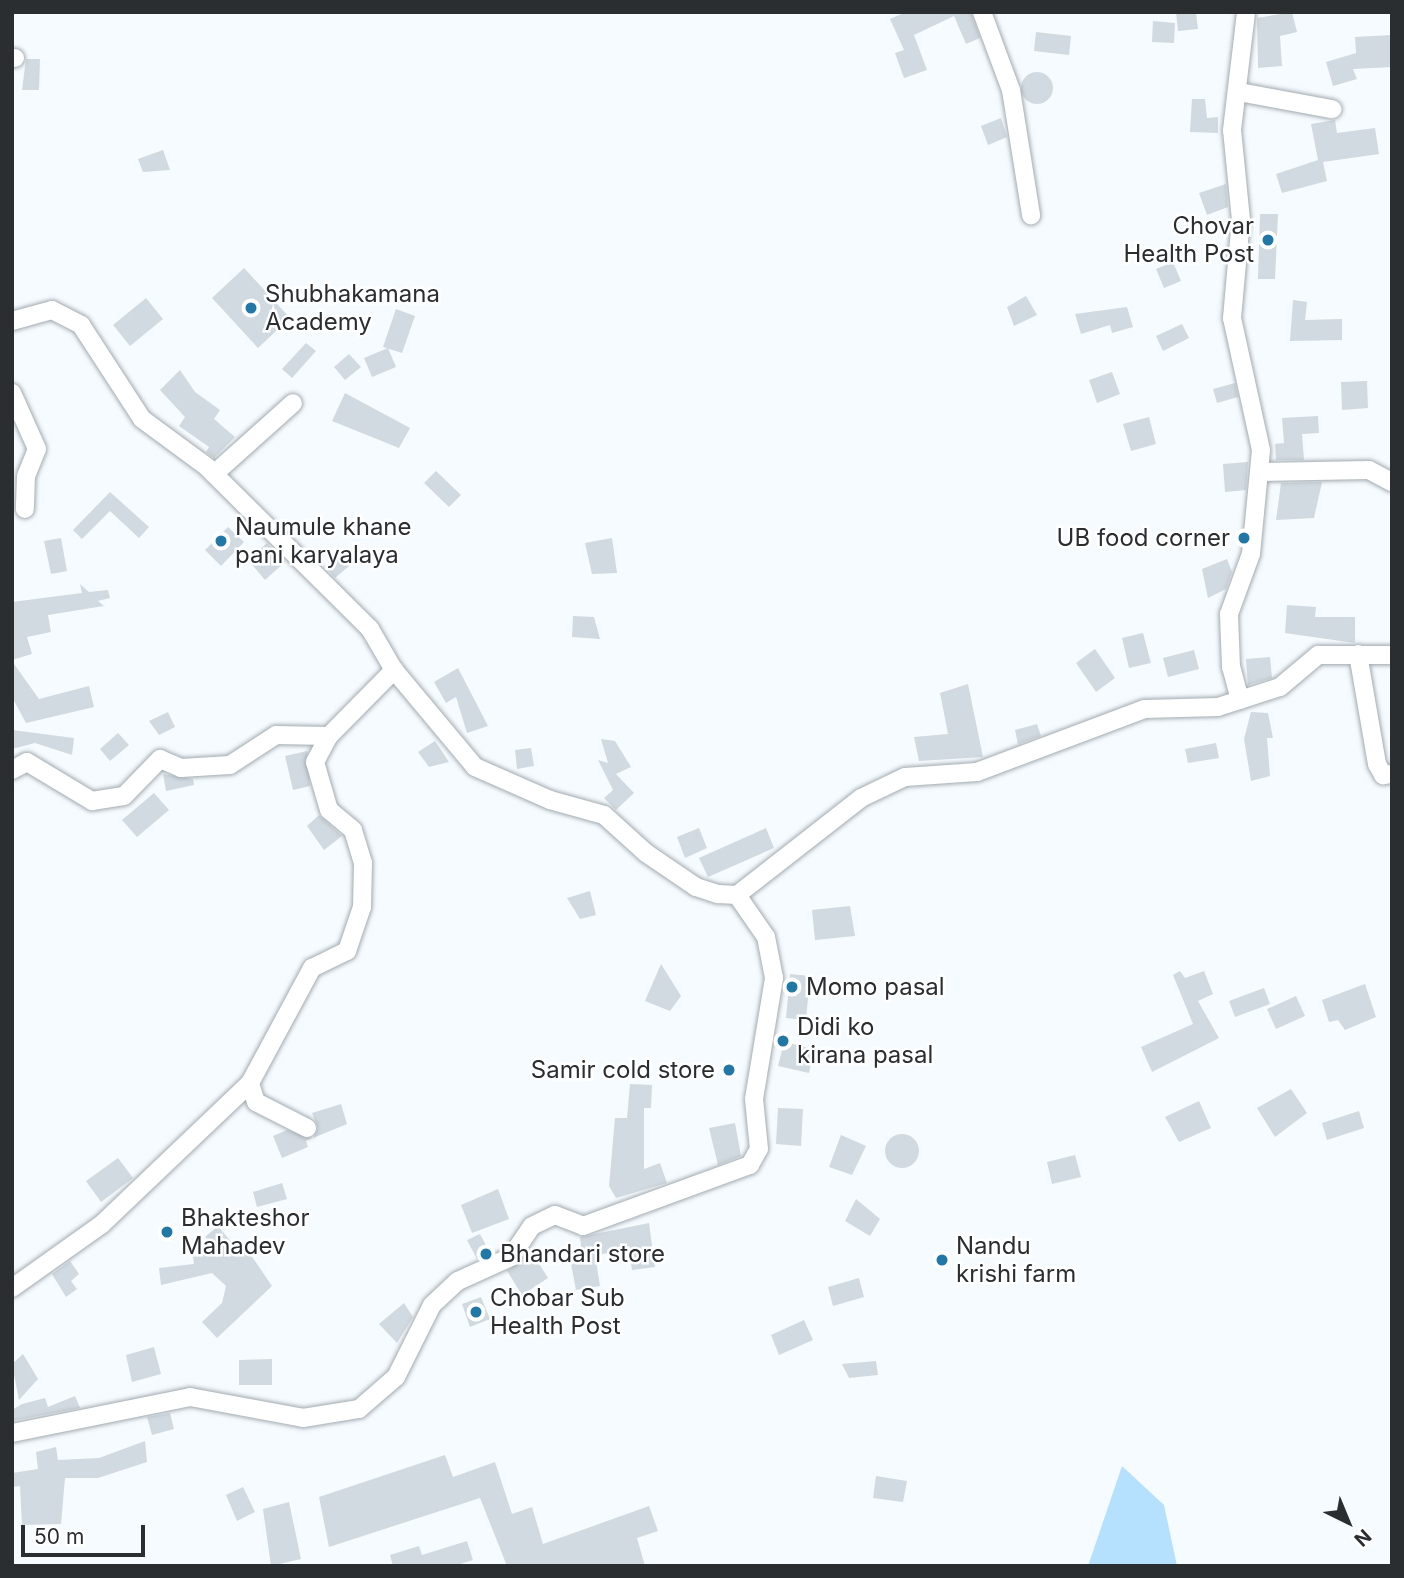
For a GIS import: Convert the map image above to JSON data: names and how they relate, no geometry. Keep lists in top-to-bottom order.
{
  "places": [
    "Chovar Health Post",
    "Shubhakamana Academy",
    "UB food corner",
    "Naumule khane pani karyalaya",
    "Momo pasal",
    "Didi ko kirana pasal",
    "Samir cold store",
    "Bhakteshor Mahadev",
    "Bhandari store",
    "Nandu krishi farm",
    "Chobar Sub Health Post"
  ],
  "scale_bar": "50 m",
  "north": "bottom right"
}
